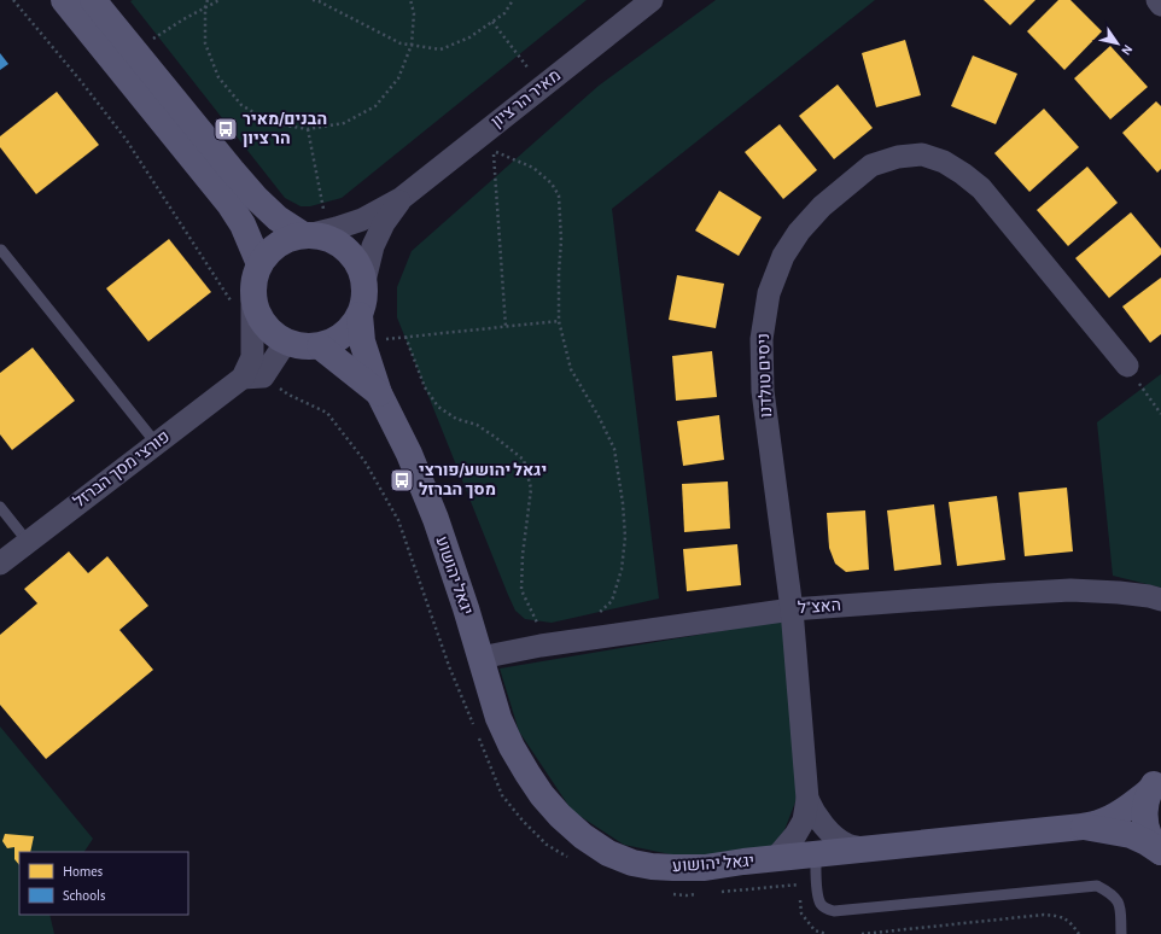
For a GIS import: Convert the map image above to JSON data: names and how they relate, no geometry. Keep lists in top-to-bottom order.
{
  "streets": {
    "street": [
      "מאיר הר ציון",
      "ניסים טולדנו",
      "פורצי מסך הברזל",
      "יגאל יהושוע",
      "האצ\"ל"
    ]
  },
  "crossings": [
    ["מאיר הר ציון", "פורצי מסך הברזל"],
    ["מאיר הר ציון", "יגאל יהושוע"],
    ["ניסים טולדנו", "יגאל יהושוע"],
    ["ניסים טולדנו", "האצ\"ל"],
    ["פורצי מסך הברזל", "יגאל יהושוע"],
    ["יגאל יהושוע", "האצ\"ל"]
  ],
  "places": {
    "bus stop": ["הבנים/מאיר הר ציון", "יגאל יהושע/פורצי מסך הברזל"]
  },
  "legend": ["Homes", "Schools"],
  "north": "bottom right"
}
